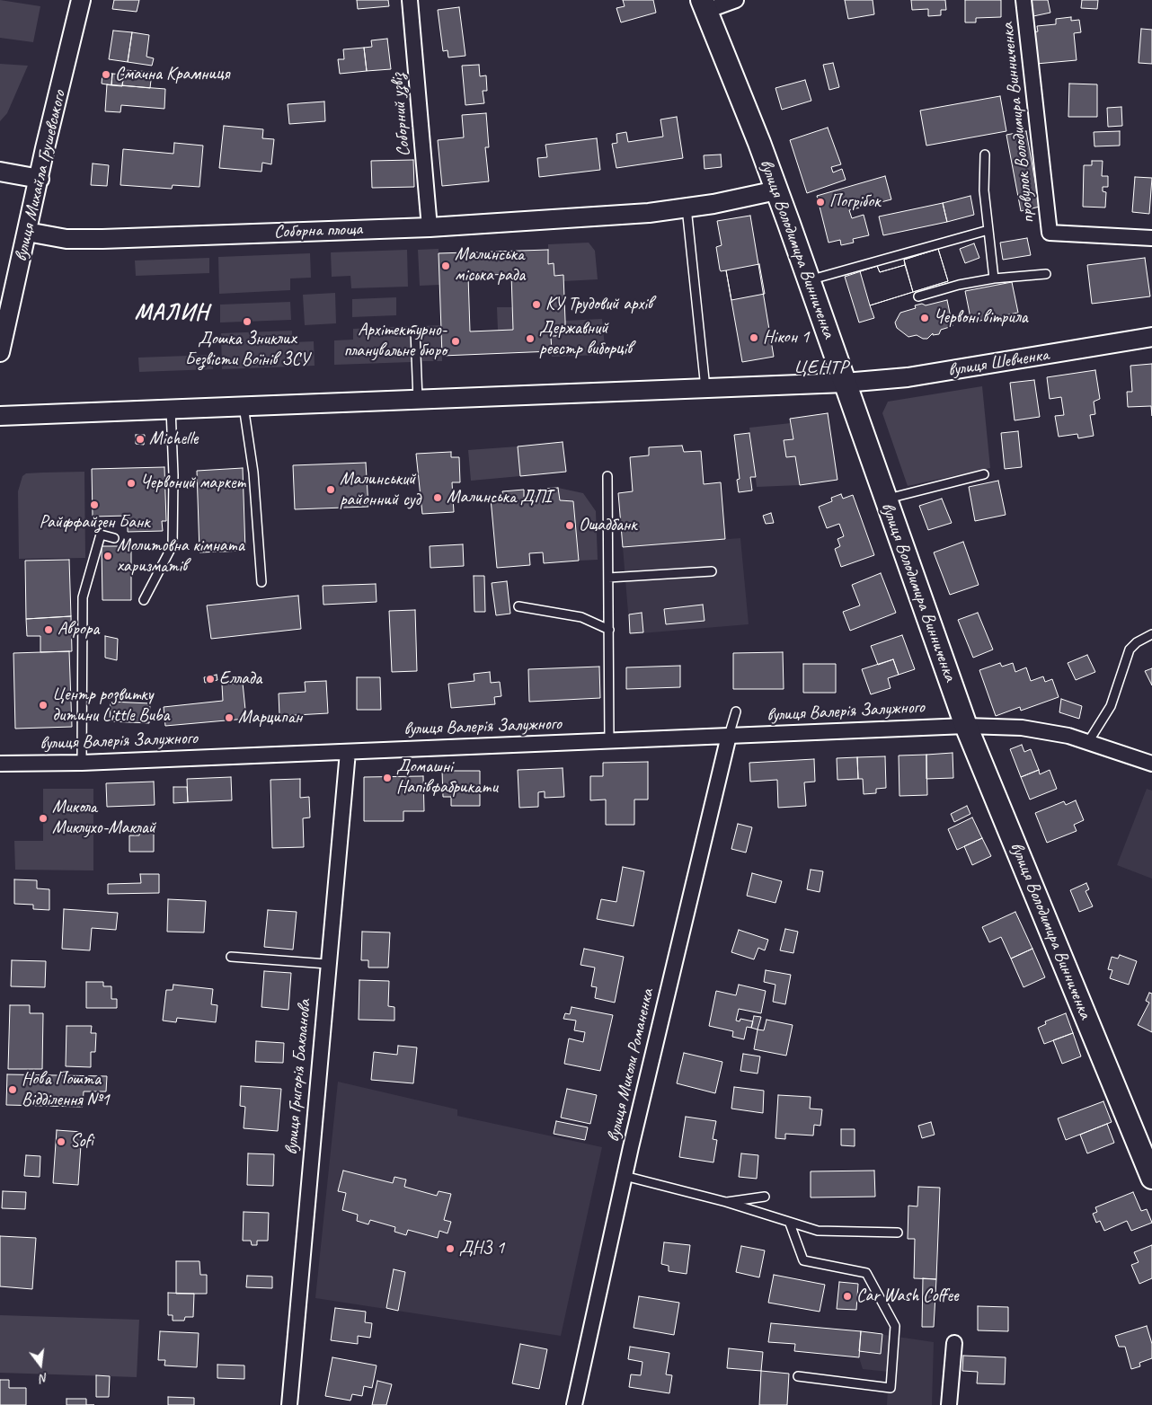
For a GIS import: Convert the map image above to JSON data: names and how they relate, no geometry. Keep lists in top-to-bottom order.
{
  "streets": {
    "main road": ["вулиця Володимира Винниченка"],
    "street": [
      "Соборний узвіз",
      "провулок Володимира Винниченка",
      "вулиця Михайла Грушевського",
      "Соборна площа",
      "вулиця Шевченка",
      "вулиця Валерія Залужного",
      "вулиця Миколи Романенка",
      "вулиця Григорія Бакланова"
    ]
  },
  "crossings": [
    ["Соборний узвіз", "Соборна площа"],
    ["вулиця Михайла Грушевського", "Соборна площа"],
    ["Соборна площа", "вулиця Володимира Винниченка"],
    ["вулиця Володимира Винниченка", "вулиця Шевченка"],
    ["вулиця Володимира Винниченка", "вулиця Валерія Залужного"],
    ["вулиця Валерія Залужного", "вулиця Миколи Романенка"],
    ["вулиця Валерія Залужного", "вулиця Григорія Бакланова"]
  ],
  "districts": ["МАЛИН", "ЦЕНТР"],
  "places": [
    "Смачна Крамниця",
    "Погрібок",
    "Малинська міська рада",
    "КУ Трудовий архів",
    "Червоні вітрила",
    "Дошка Зниклих Безвісти Воїнів ЗСУ",
    "Нікон 1",
    "Державний реєстр виборців",
    "Архітектурно- планувальне бюро",
    "Michelle",
    "Червоний маркет",
    "Малинський районний суд",
    "Малинська ДПІ",
    "Райффайзен Банк",
    "Ощадбанк",
    "Молитовна кімната харизматів",
    "Аврора",
    "Еллада",
    "Центр розвитку дитини Little Buba",
    "Марципан",
    "Домашні Напівфабрикати",
    "Микола Миклухо-Маклай",
    "Нова Пошта Відділення №1",
    "Sofi",
    "ДНЗ 1",
    "Car Wash Coffee"
  ],
  "north": "bottom"
}
